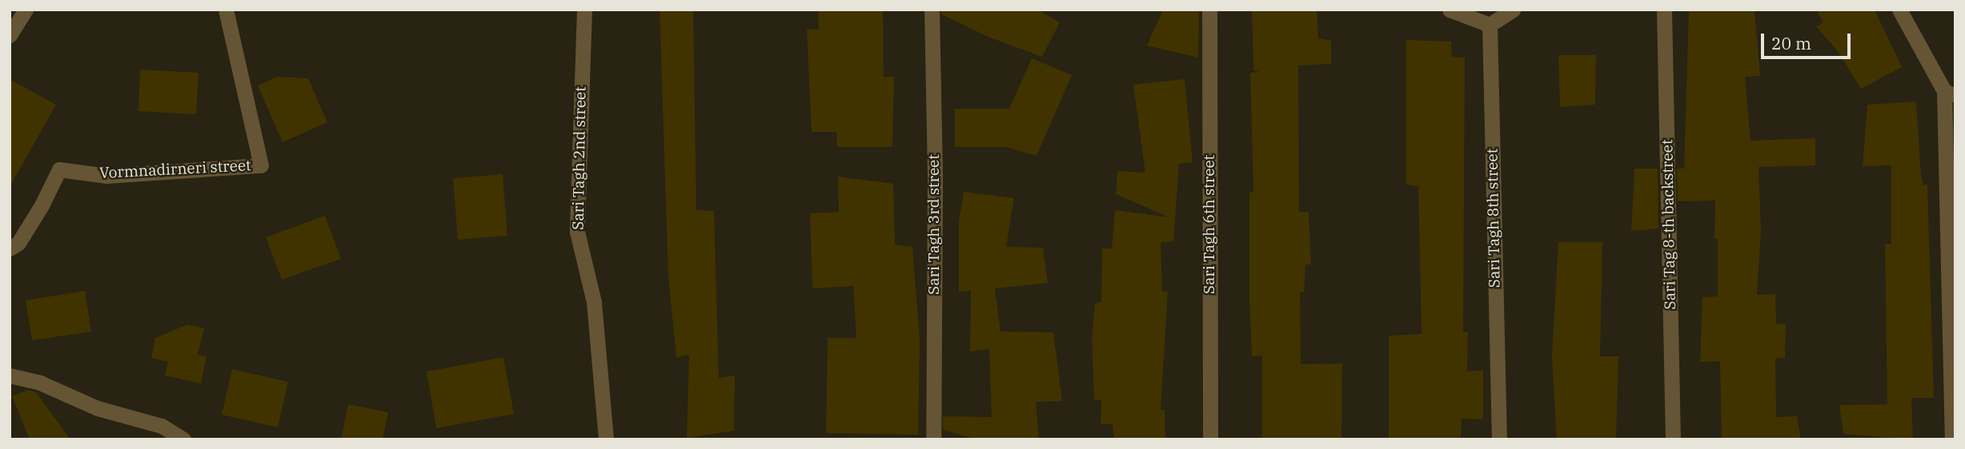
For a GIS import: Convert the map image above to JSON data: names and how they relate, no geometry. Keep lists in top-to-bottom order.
{
  "streets": {
    "street": [
      "Sari Tagh 2nd street",
      "Vormnadirneri street",
      "Sari Tagh 8th street",
      "Sari Tagh 3rd street",
      "Sari Tagh 6th street",
      "Sari Tag 8-th backstreet"
    ]
  },
  "scale_bar": "20 m"
}
